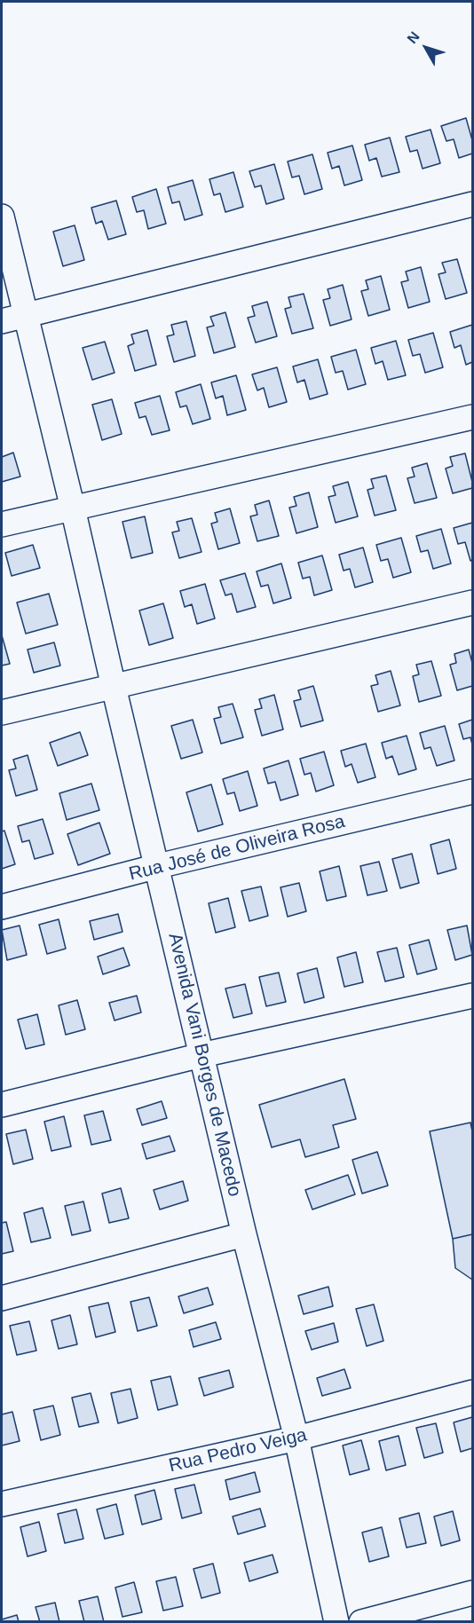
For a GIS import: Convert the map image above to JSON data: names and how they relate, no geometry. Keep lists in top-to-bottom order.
{
  "streets": {
    "street": ["Rua José de Oliveira Rosa", "Avenida Vani Borges de Macedo", "Rua Pedro Veiga"]
  },
  "crossings": [
    ["Rua José de Oliveira Rosa", "Avenida Vani Borges de Macedo"],
    ["Avenida Vani Borges de Macedo", "Rua Pedro Veiga"]
  ],
  "north": "top left"
}
